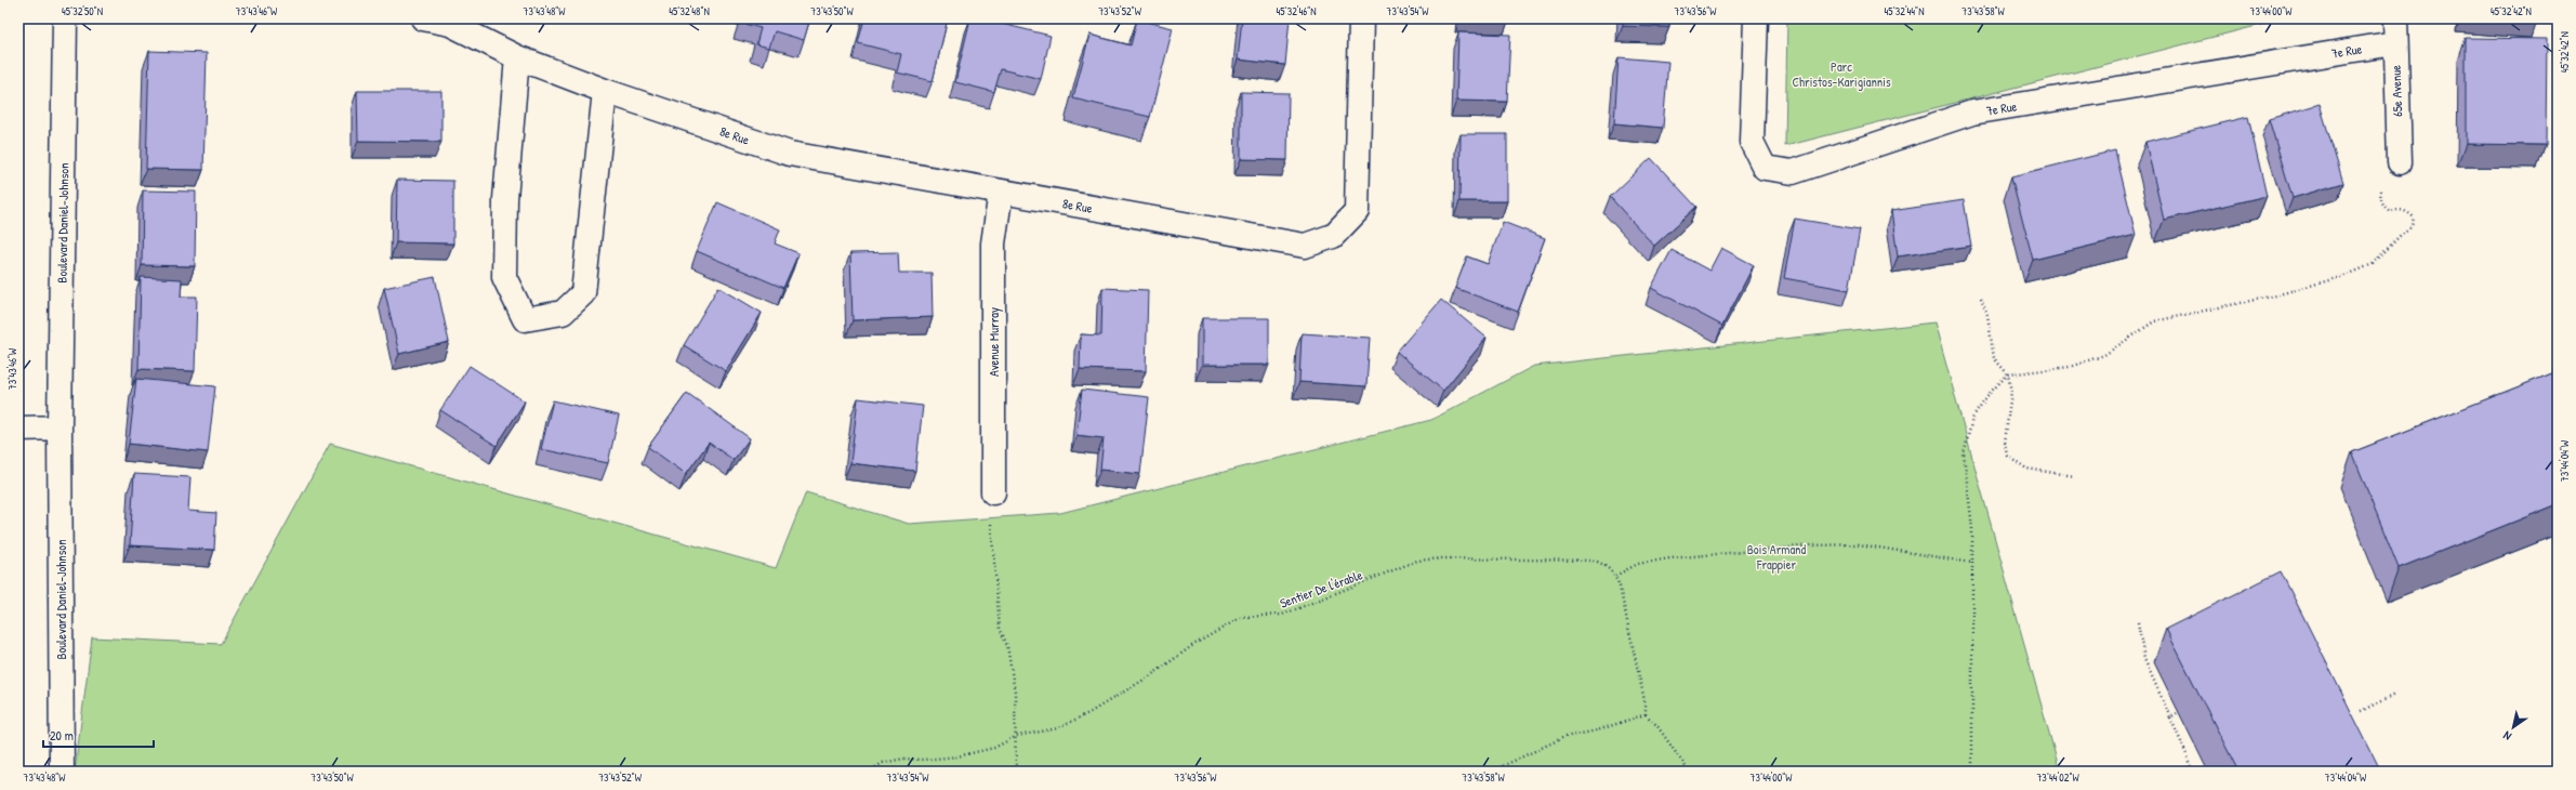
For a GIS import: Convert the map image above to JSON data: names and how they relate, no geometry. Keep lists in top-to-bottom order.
{
  "streets": {
    "street": [
      "7e Rue",
      "65e Avenue",
      "8e Rue",
      "Boulevard Daniel-Johnson",
      "Avenue Murray"
    ],
    "path": ["Sentier De l'érable"]
  },
  "crossings": [
    ["7e Rue", "65e Avenue"],
    ["8e Rue", "Avenue Murray"]
  ],
  "parks": ["Parc Christos-Karigiannis", "Bois Armand Frappier"],
  "scale_bar": "20 m",
  "north": "bottom left",
  "coordinates": [
    "45°32'50\"N",
    "73°43'46\"W",
    "73°43'48\"W",
    "45°32'48\"N",
    "73°43'50\"W",
    "73°43'52\"W",
    "45°32'46\"N",
    "73°43'54\"W",
    "73°43'56\"W",
    "45°32'44\"N",
    "73°43'58\"W",
    "73°44'00\"W",
    "45°32'42\"N",
    "73°44'04\"W",
    "73°44'02\"W"
  ]
}
